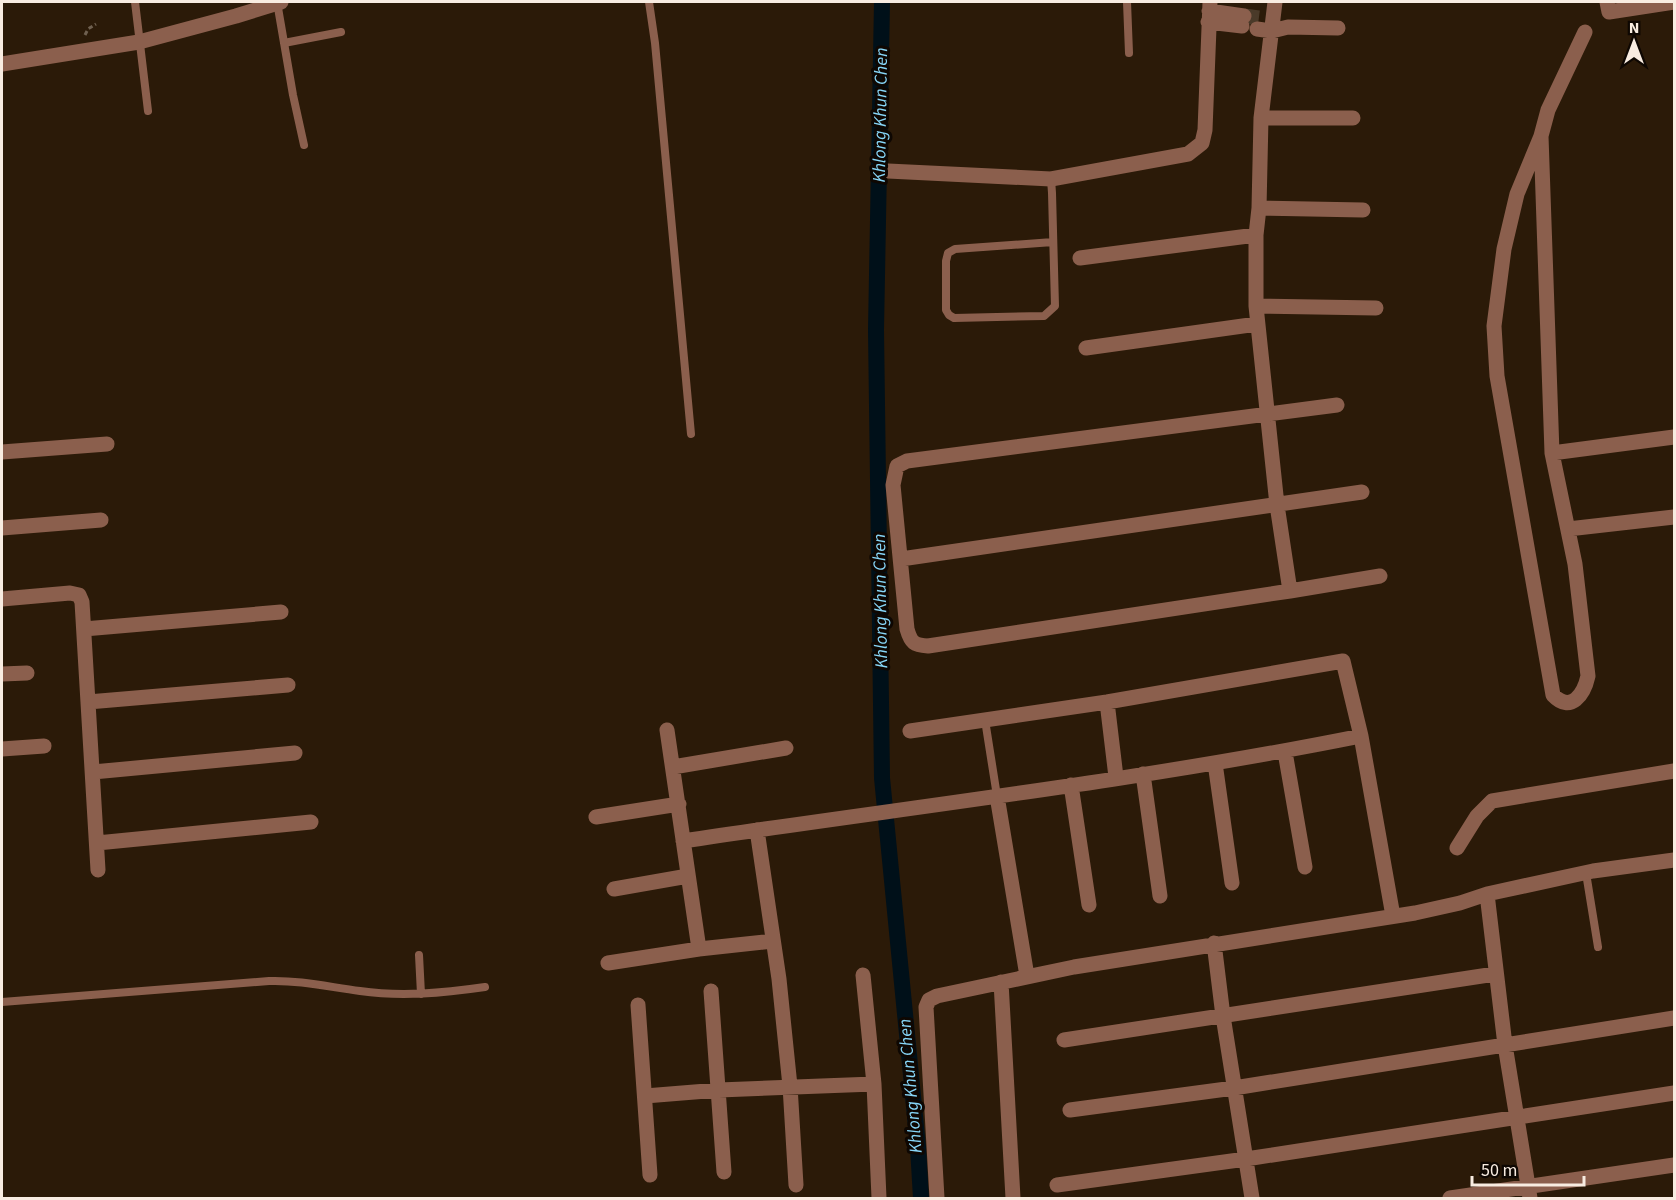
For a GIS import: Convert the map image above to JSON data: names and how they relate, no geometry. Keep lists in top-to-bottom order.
{
  "water": ["Khlong Khun Chen"],
  "scale_bar": "50 m",
  "north": "top"
}
